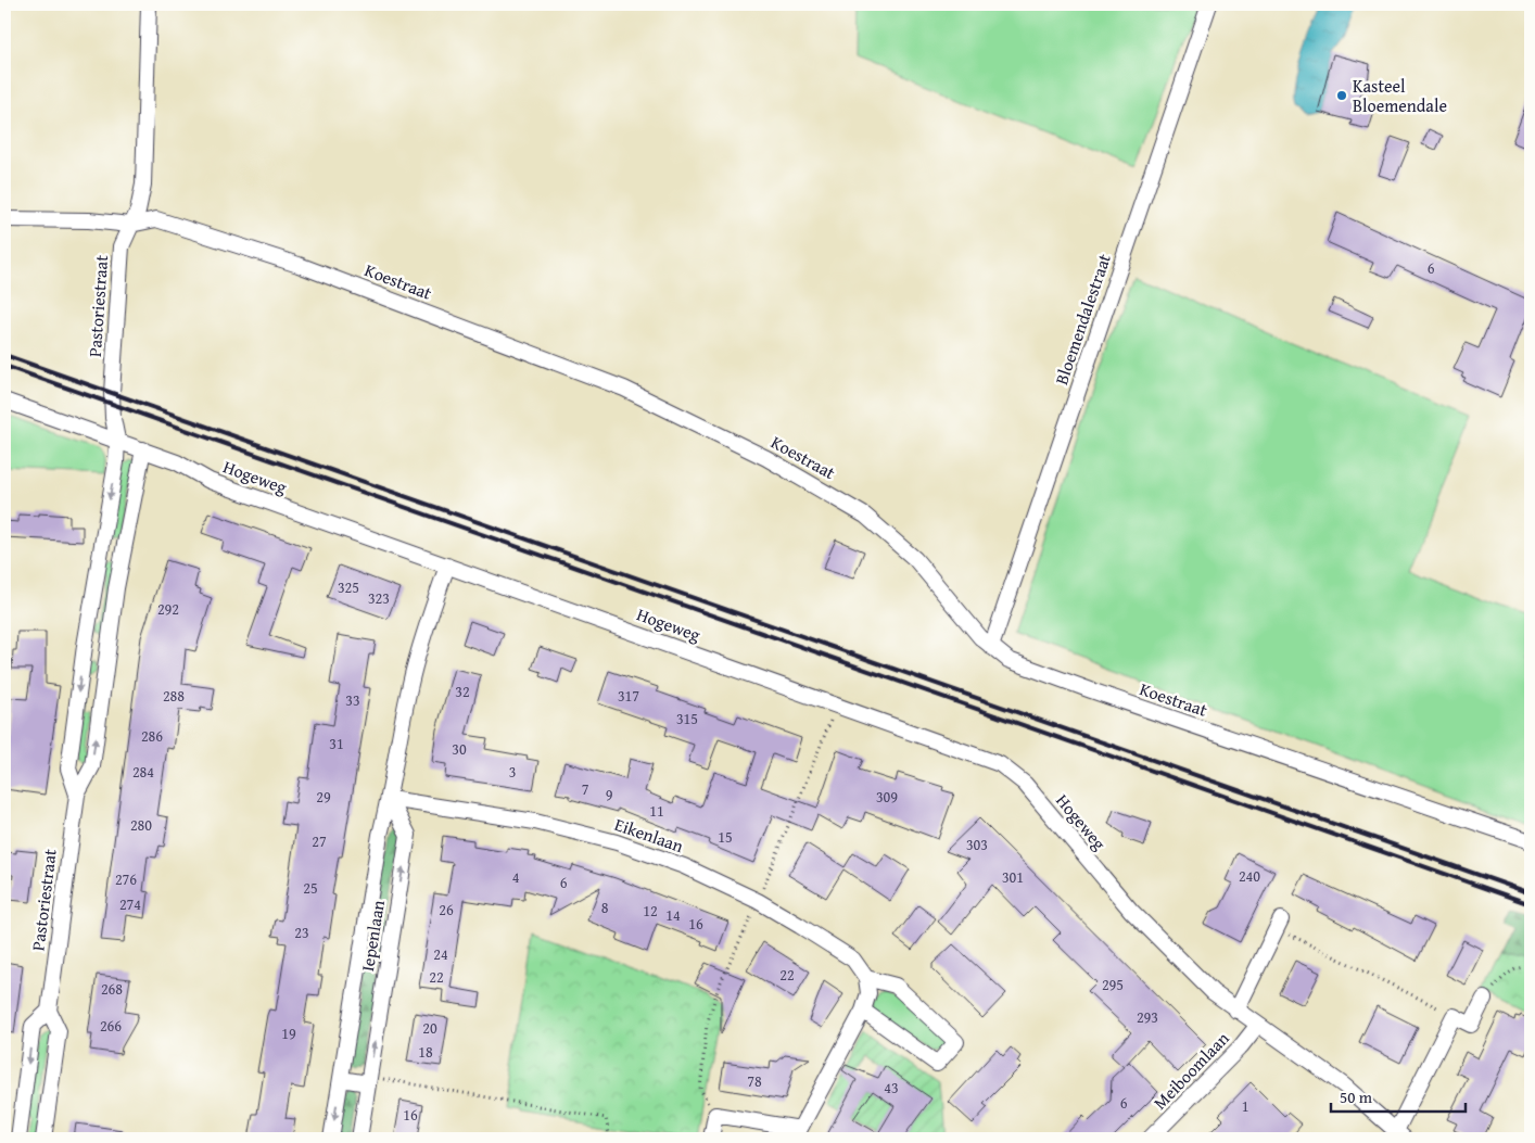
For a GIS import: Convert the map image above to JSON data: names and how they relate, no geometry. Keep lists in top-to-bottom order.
{
  "streets": {
    "street": [
      "Koestraat",
      "Pastoriestraat",
      "Bloemendalestraat",
      "Hogeweg",
      "Eikenlaan",
      "Iepenlaan",
      "Meiboomlaan"
    ]
  },
  "crossings": [
    ["Koestraat", "Pastoriestraat"],
    ["Koestraat", "Bloemendalestraat"],
    ["Pastoriestraat", "Hogeweg"],
    ["Hogeweg", "Iepenlaan"],
    ["Hogeweg", "Meiboomlaan"],
    ["Eikenlaan", "Iepenlaan"]
  ],
  "places": ["Kasteel Bloemendale"],
  "house_numbers": [
    "6",
    "325",
    "323",
    "292",
    "32",
    "288",
    "317",
    "33",
    "315",
    "286",
    "31",
    "30",
    "284",
    "3",
    "7",
    "9",
    "29",
    "309",
    "11",
    "280",
    "15",
    "27",
    "303",
    "240",
    "4",
    "301",
    "276",
    "6",
    "25",
    "274",
    "8",
    "26",
    "12",
    "14",
    "16",
    "23",
    "24",
    "22",
    "22",
    "295",
    "268",
    "293",
    "266",
    "20",
    "19",
    "18",
    "78",
    "43",
    "6",
    "1",
    "16"
  ],
  "scale_bar": "50 m"
}
